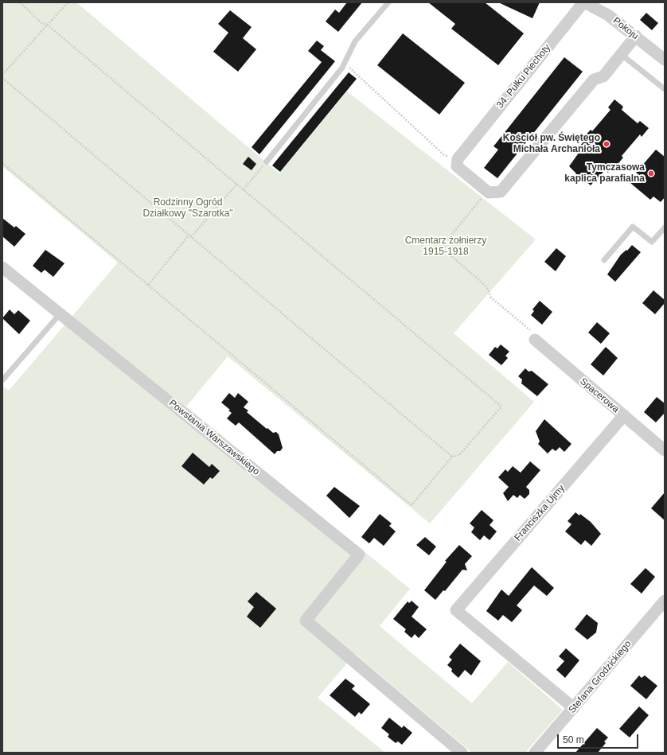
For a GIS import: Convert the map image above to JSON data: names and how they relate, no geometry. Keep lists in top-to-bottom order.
{
  "streets": {
    "street": [
      "Pokoju",
      "34. Pułku Piechoty",
      "Spacerowa",
      "Powstania Warszawskiego",
      "Franciszka Ujmy",
      "Stefana Grodzickiego"
    ]
  },
  "crossings": [
    ["Pokoju", "34. Pułku Piechoty"],
    ["Spacerowa", "Franciszka Ujmy"],
    ["Franciszka Ujmy", "Stefana Grodzickiego"]
  ],
  "parks": ["Rodzinny Ogród Działkowy \"Szarotka\"", "Cmentarz żołnierzy 1915-1918"],
  "places": ["Kościół pw. Świętego Michała Archanioła", "Tymczasowa kaplica parafialna"],
  "scale_bar": "50 m"
}
